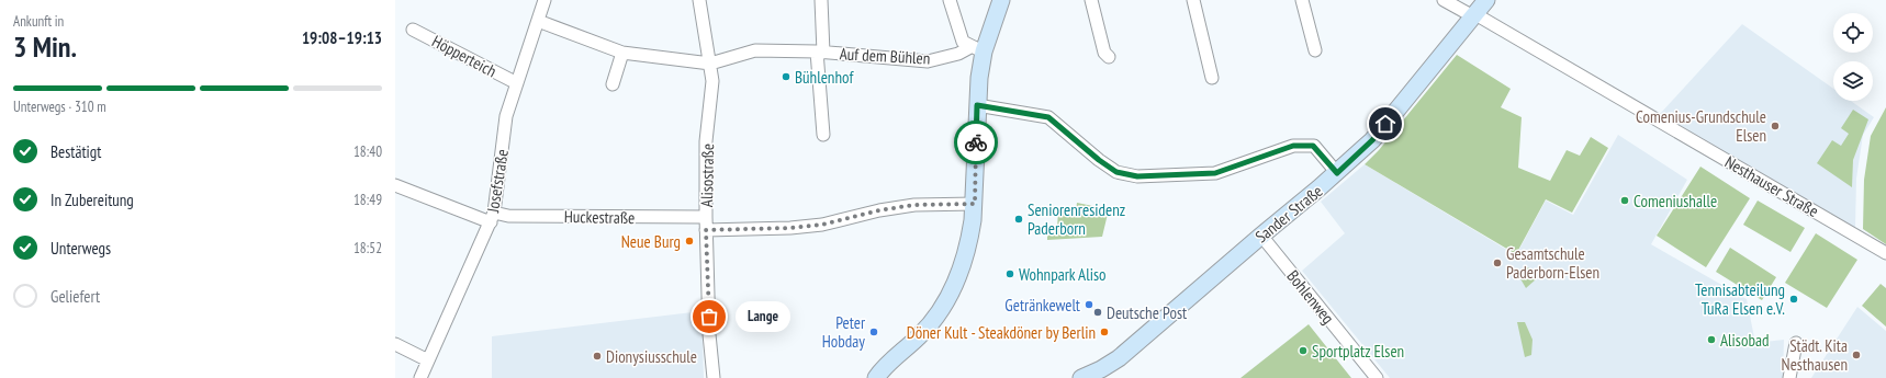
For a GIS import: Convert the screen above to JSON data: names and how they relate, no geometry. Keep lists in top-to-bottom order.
{
  "streets": {
    "street": [
      "Höpperteich",
      "Auf dem Bühlen",
      "Alisostraße",
      "Josefstraße",
      "Nesthauser Straße",
      "Sander Straße",
      "Huckestraße",
      "Bohlenweg"
    ]
  },
  "crossings": [
    ["Höpperteich", "Josefstraße"],
    ["Auf dem Bühlen", "Alisostraße"],
    ["Auf dem Bühlen", "Josefstraße"],
    ["Alisostraße", "Huckestraße"],
    ["Josefstraße", "Huckestraße"],
    ["Nesthauser Straße", "Sander Straße"],
    ["Sander Straße", "Bohlenweg"]
  ],
  "places": [
    "Bühlenhof",
    "Comenius-Grundschule Elsen",
    "Comeniushalle",
    "Seniorenresidenz Paderborn",
    "Neue Burg",
    "Gesamtschule Paderborn-Elsen",
    "Wohnpark Aliso",
    "Tennisabteilung TuRa Elsen e.V.",
    "Getränkewelt",
    "Deutsche Post",
    "Lange",
    "Peter Hobday",
    "Döner Kult - Steakdöner by Berlin",
    "Alisobad",
    "Sportplatz Elsen",
    "Städt. Kita Nesthausen",
    "Dionysiusschule"
  ],
  "page": {
    "heading": ["3 Min.", "Ankunft in", "19:08–19:13"],
    "bar": "Unterwegs · 310 m",
    "list": [
      ["Bestätigt", "18:40"],
      ["In Zubereitung", "18:49"],
      ["Unterwegs", "18:52"],
      "Geliefert"
    ],
    "bubble": "Lange"
  }
}
